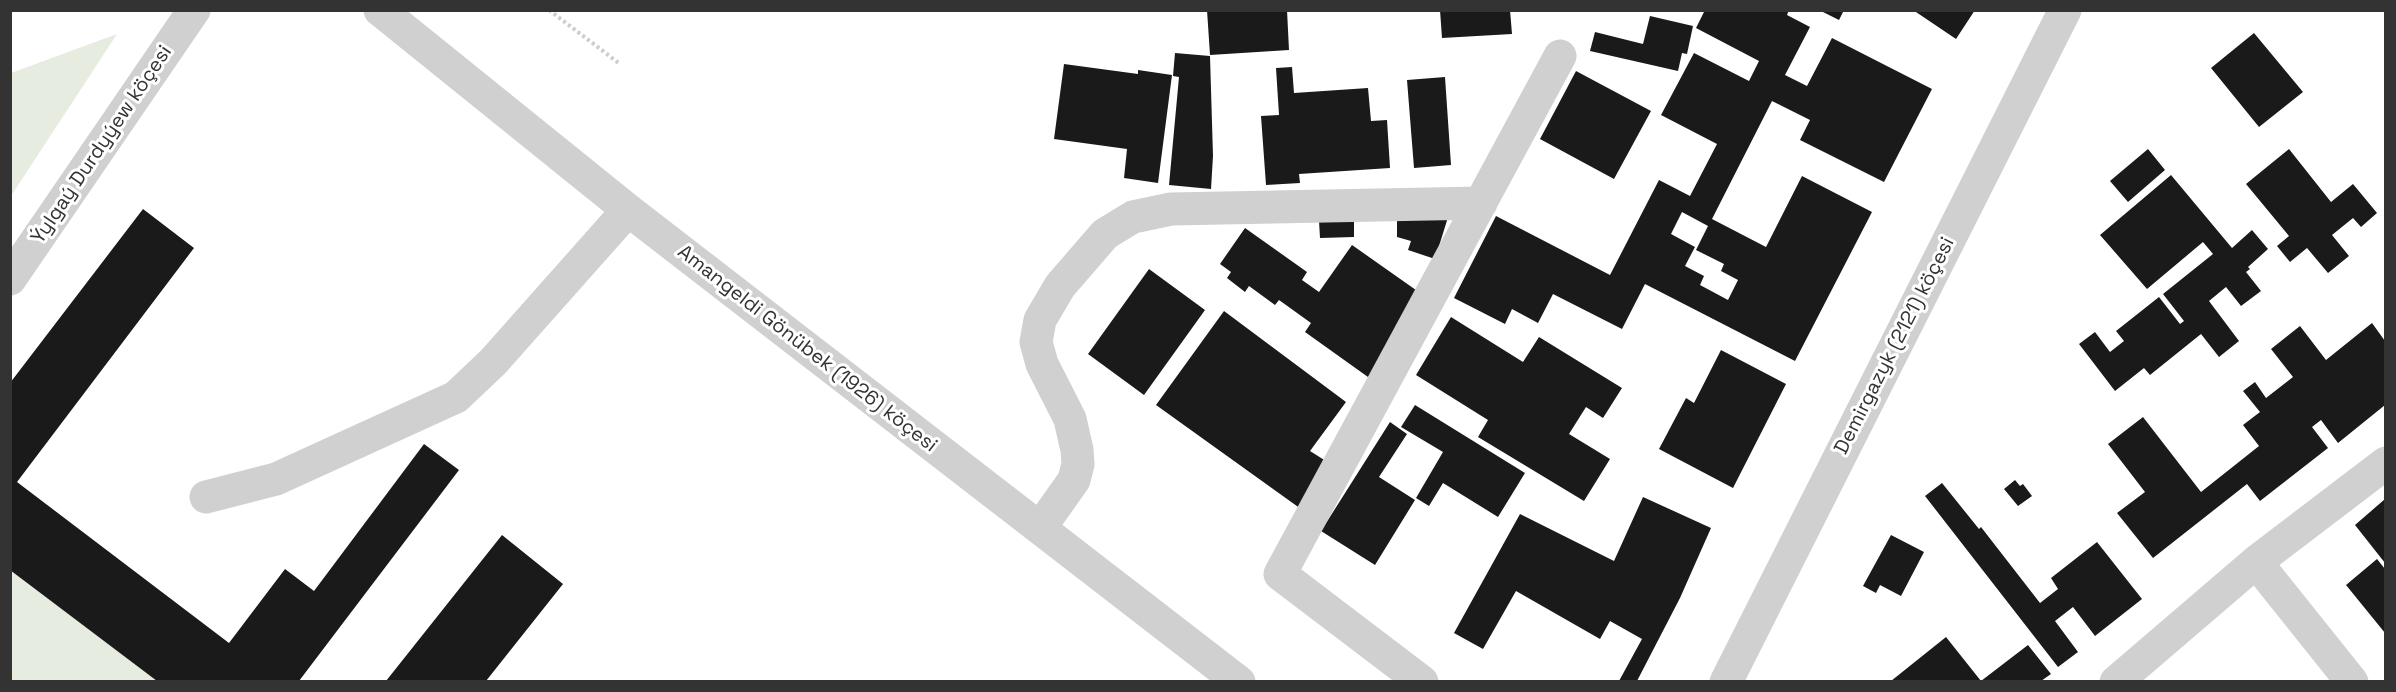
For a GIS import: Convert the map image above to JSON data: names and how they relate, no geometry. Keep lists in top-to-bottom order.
{
  "streets": {
    "street": ["Ýylgaý Durdyýew köçesi", "Demirgazyk (2121) köçesi", "Amangeldi Gönübek (1926) köçesi"]
  }
}
